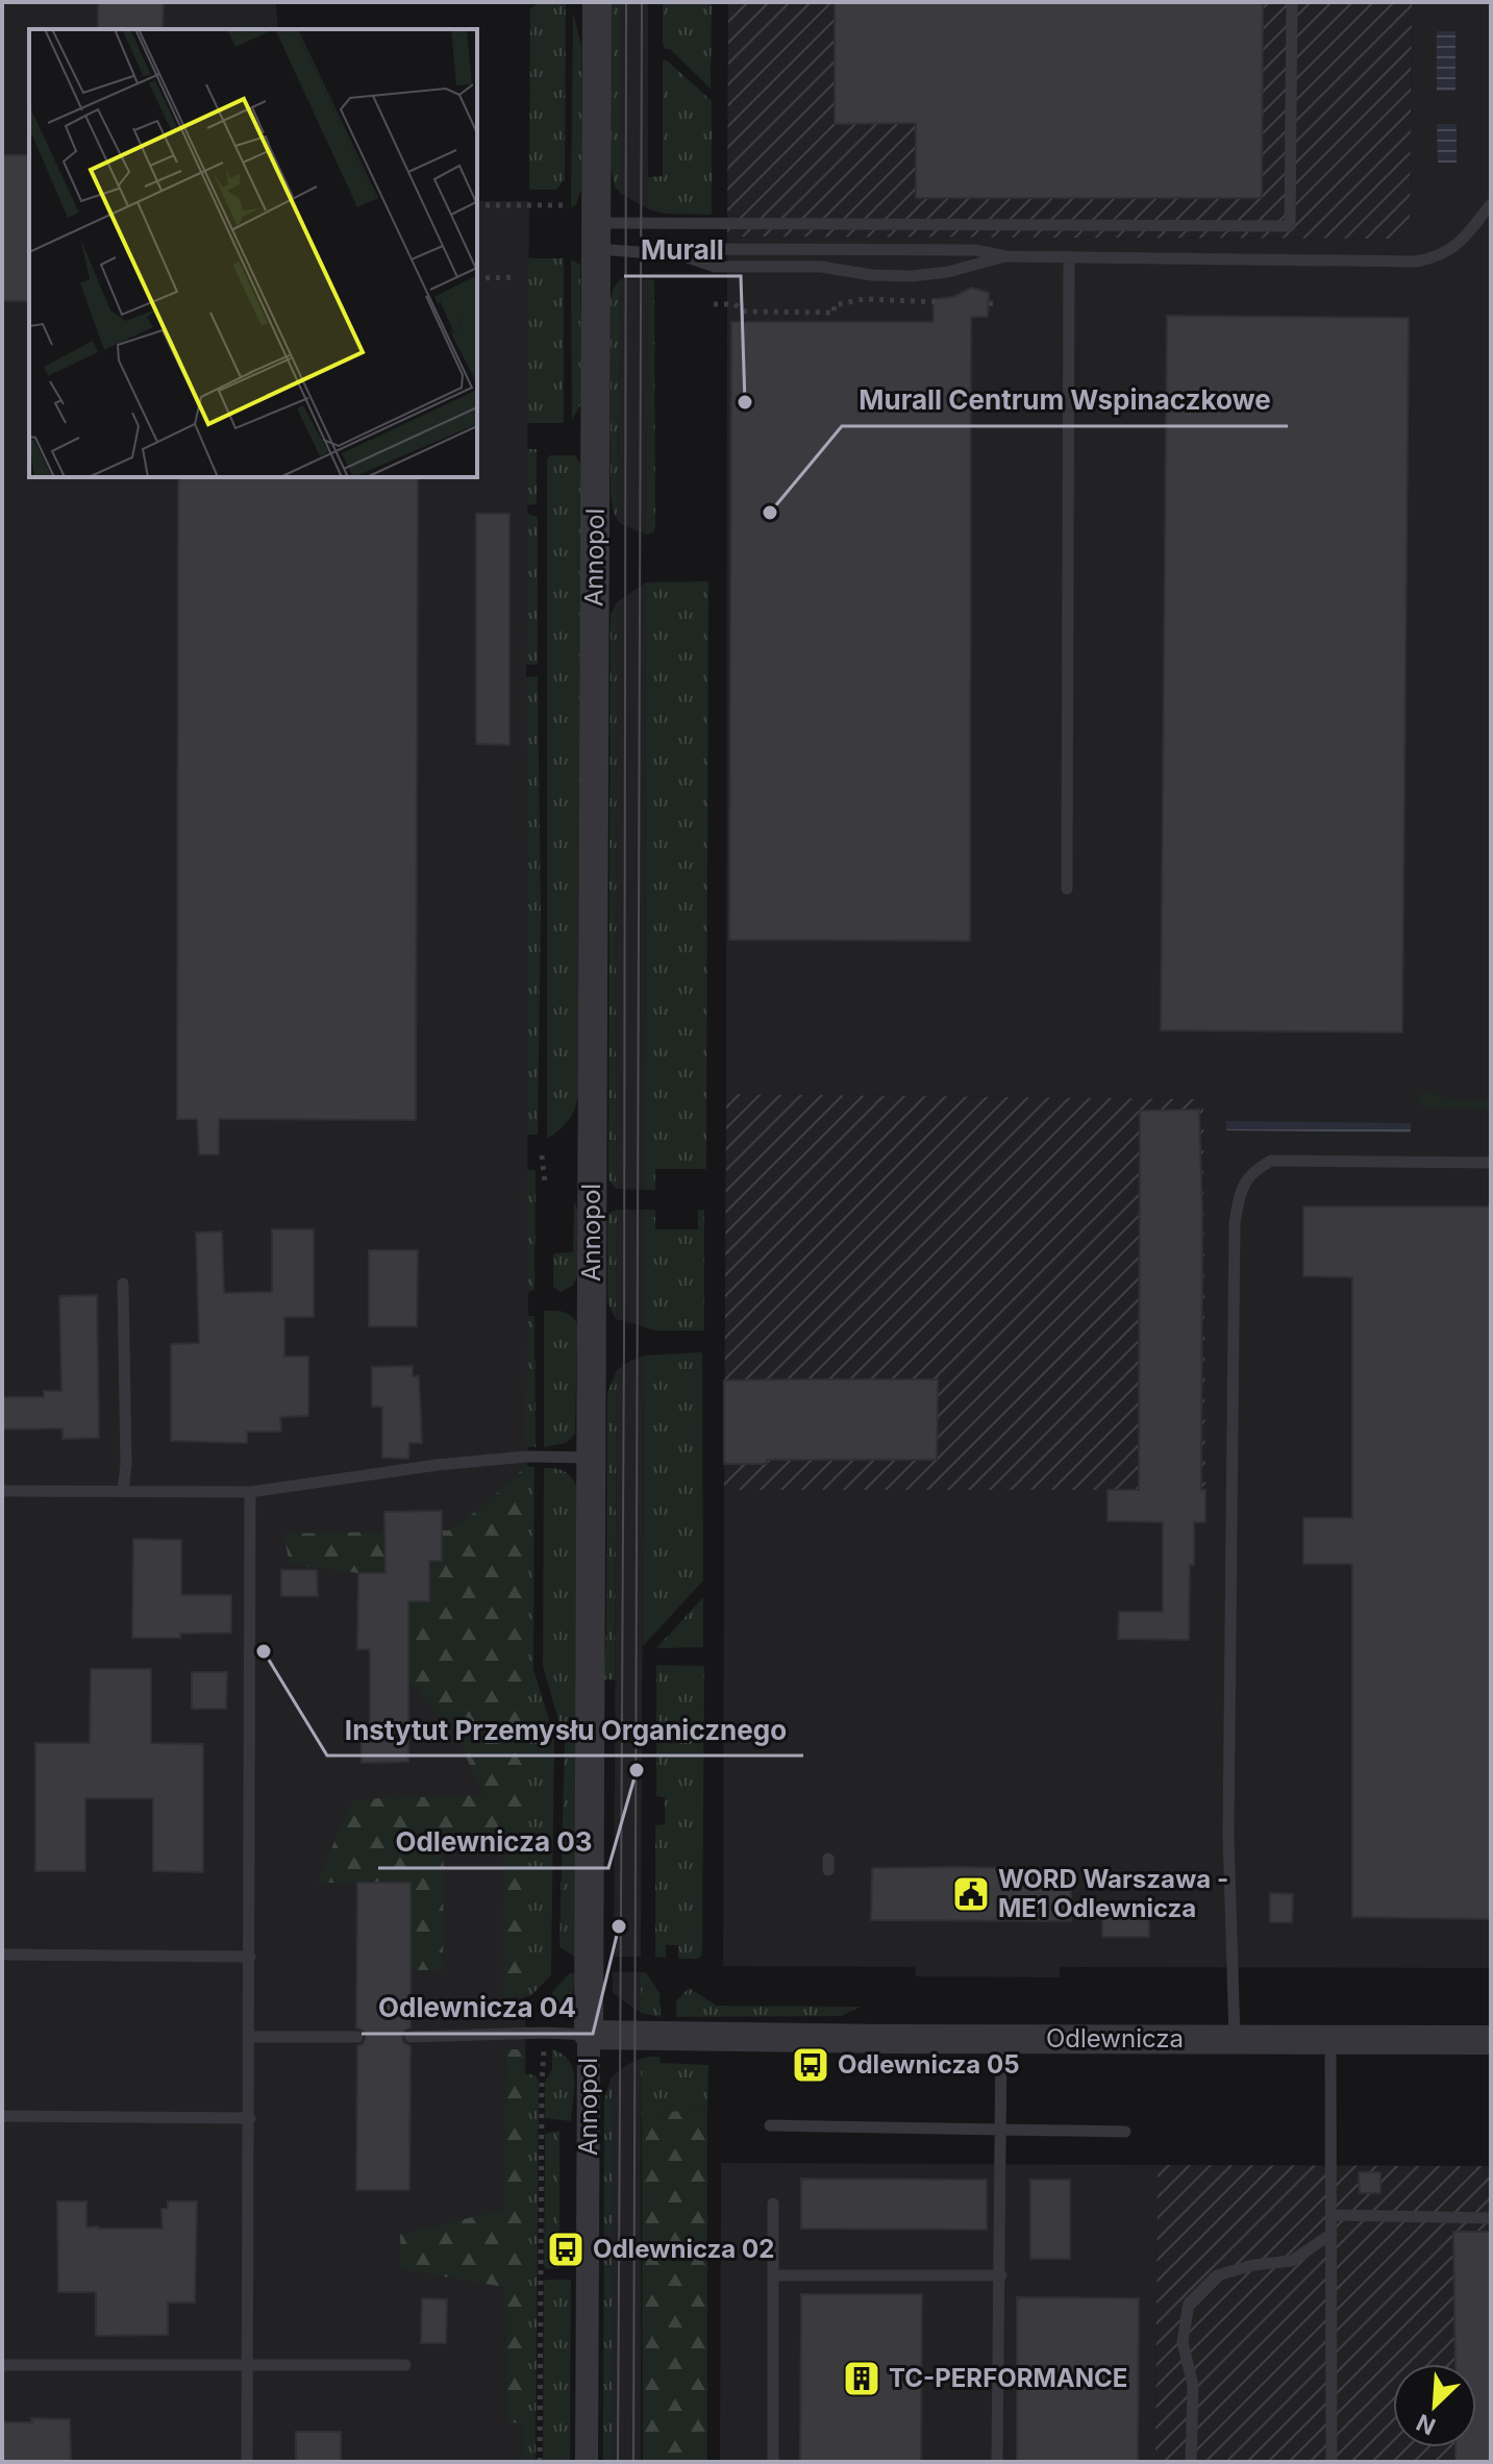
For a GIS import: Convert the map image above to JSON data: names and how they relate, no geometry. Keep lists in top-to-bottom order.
{
  "streets": {
    "street": ["Annopol", "Odlewnicza"]
  },
  "crossings": [
    ["Annopol", "Odlewnicza"]
  ],
  "places": {
    "other": [
      "Murall",
      "Murall Centrum Wspinaczkowe",
      "Instytut Przemysłu Organicznego",
      "Odlewnicza 03",
      "Odlewnicza 04"
    ],
    "public building": ["WORD Warszawa - ME1 Odlewnicza"],
    "bus stop": ["Odlewnicza 05", "Odlewnicza 02"],
    "building": ["TC-PERFORMANCE"]
  },
  "north": "bottom left"
}
